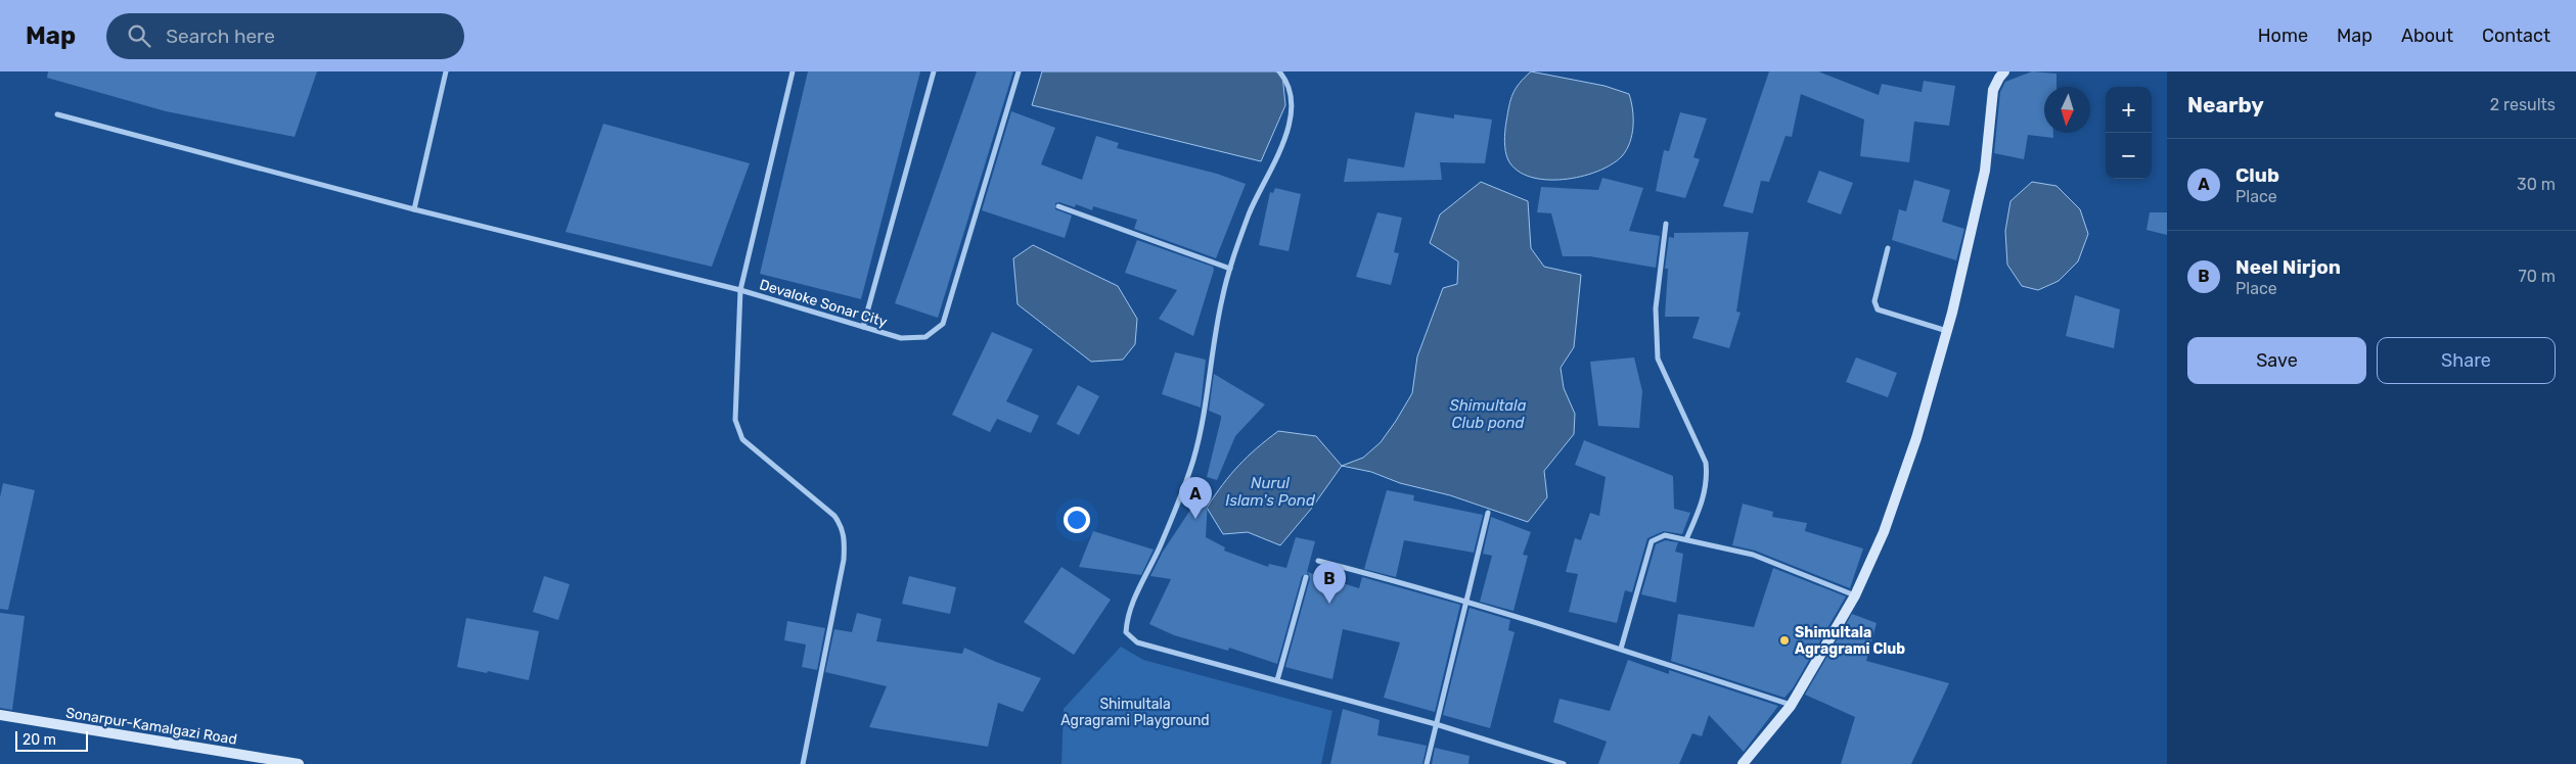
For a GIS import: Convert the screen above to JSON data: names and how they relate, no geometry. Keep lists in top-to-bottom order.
{
  "streets": {
    "street": ["Devaloke Sonar City", "Sonarpur-Kamalgazi Road"]
  },
  "water": ["Shimultala Club pond", "Nurul Islam's Pond"],
  "parks": ["Shimultala Agragrami Playground"],
  "places": ["Shimultala Agragrami Club"],
  "scale_bar": "20 m",
  "north": "bottom",
  "page": {
    "header": "Map",
    "search": "Search here",
    "nav": [
      "Home",
      "Map",
      "About",
      "Contact"
    ],
    "heading": ["Nearby", "2 results"],
    "map_buttons": ["+", "−"],
    "list": [
      {
        "mark": "A",
        "name": "Club",
        "note": "Place",
        "value": "30 m"
      },
      {
        "mark": "B",
        "name": "Neel Nirjon",
        "note": "Place",
        "value": "70 m"
      }
    ],
    "buttons": ["Save", "Share"],
    "pins": ["A", "B"],
    "scale": "20 m"
  }
}
